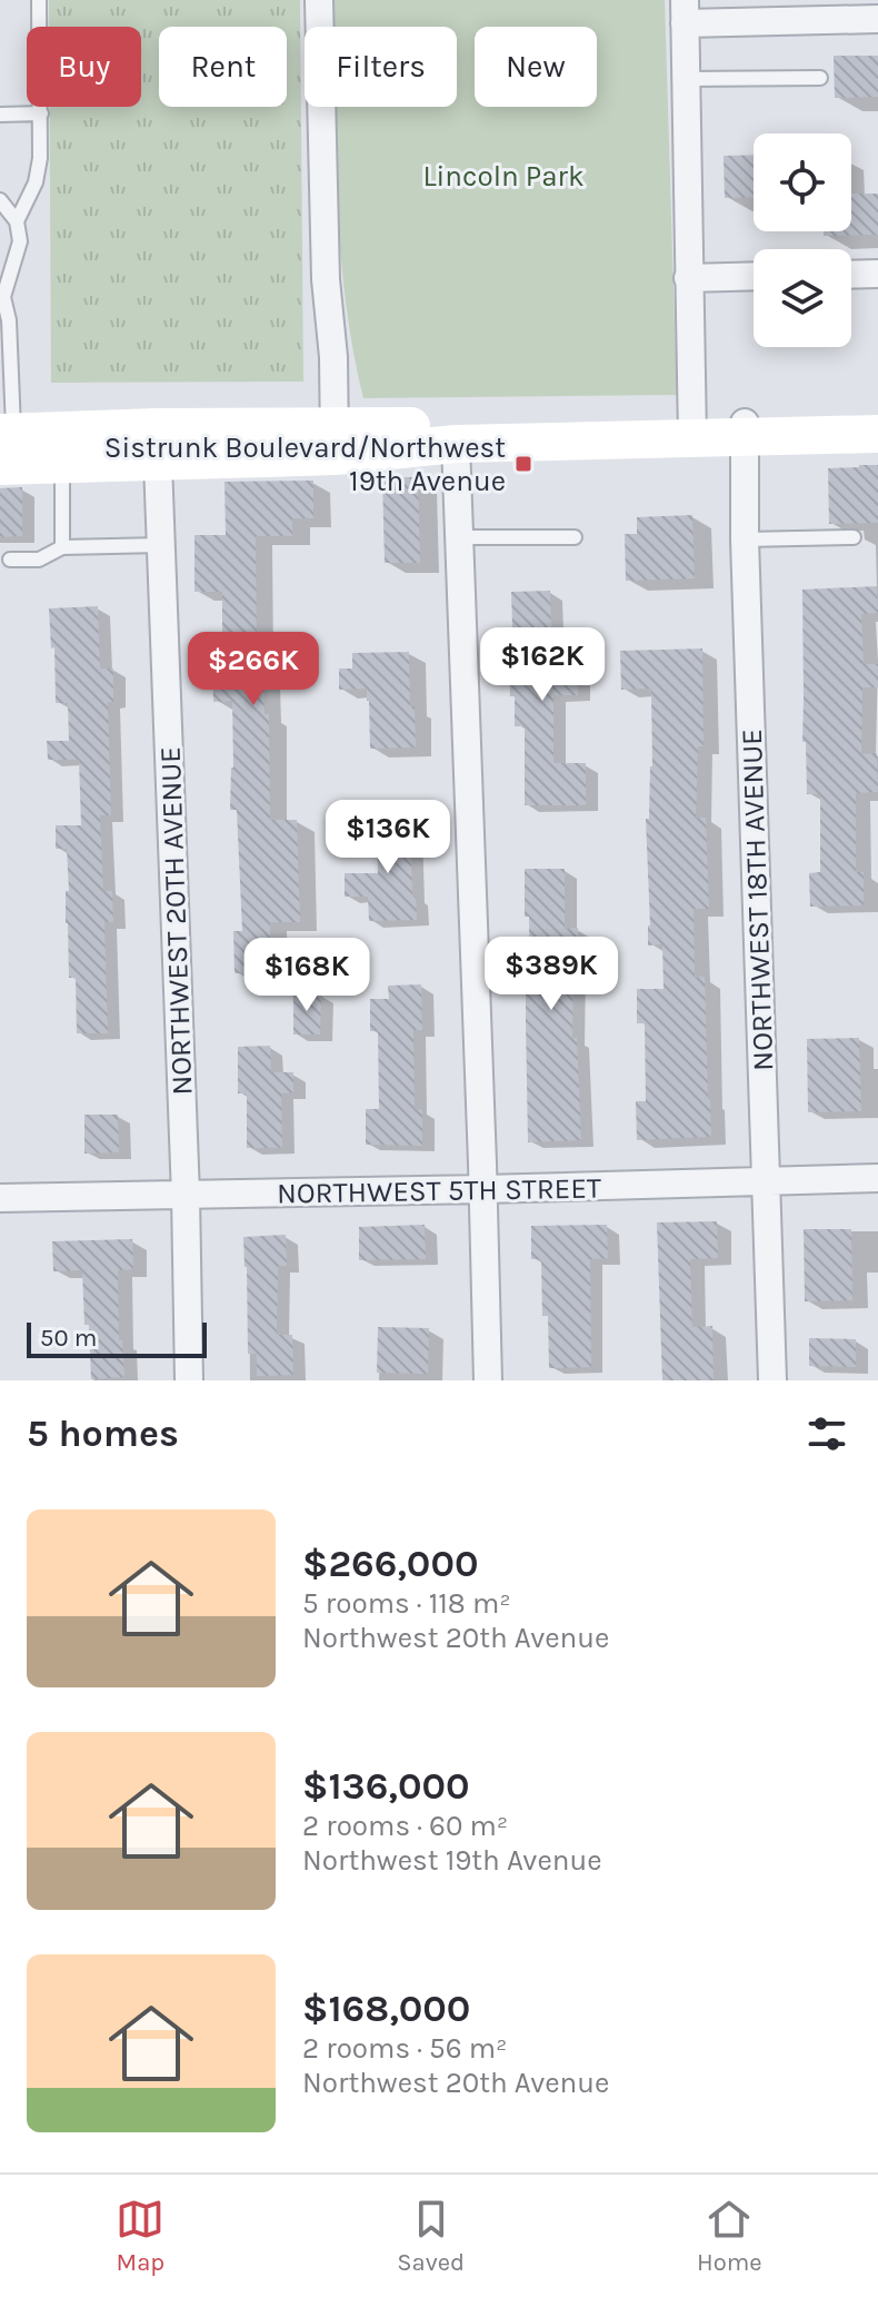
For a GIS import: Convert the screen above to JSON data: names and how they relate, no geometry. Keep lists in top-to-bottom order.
{
  "streets": {
    "street": ["NORTHWEST 18TH AVENUE", "NORTHWEST 20TH AVENUE", "NORTHWEST 5TH STREET"]
  },
  "crossings": [
    ["NORTHWEST 18TH AVENUE", "NORTHWEST 5TH STREET"],
    ["NORTHWEST 20TH AVENUE", "NORTHWEST 5TH STREET"]
  ],
  "parks": ["Lincoln Park"],
  "places": {
    "transit": ["Sistrunk Boulevard/Northwest 19th Avenue"]
  },
  "scale_bar": "50 m",
  "page": {
    "chip": [
      "Buy",
      "Rent",
      "Filters",
      "New"
    ],
    "price": [
      "$162K",
      "$266K",
      "$136K",
      "$389K",
      "$168K"
    ],
    "scale": "50 m",
    "heading": "5 homes",
    "list": [
      {
        "name": "$266,000",
        "note": "5 rooms · 118 m² · Northwest 20th Avenue"
      },
      {
        "name": "$136,000",
        "note": "2 rooms · 60 m² · Northwest 19th Avenue"
      },
      {
        "name": "$168,000",
        "note": "2 rooms · 56 m² · Northwest 20th Avenue"
      }
    ],
    "tabs": ["Map", "Saved", "Home"]
  }
}
